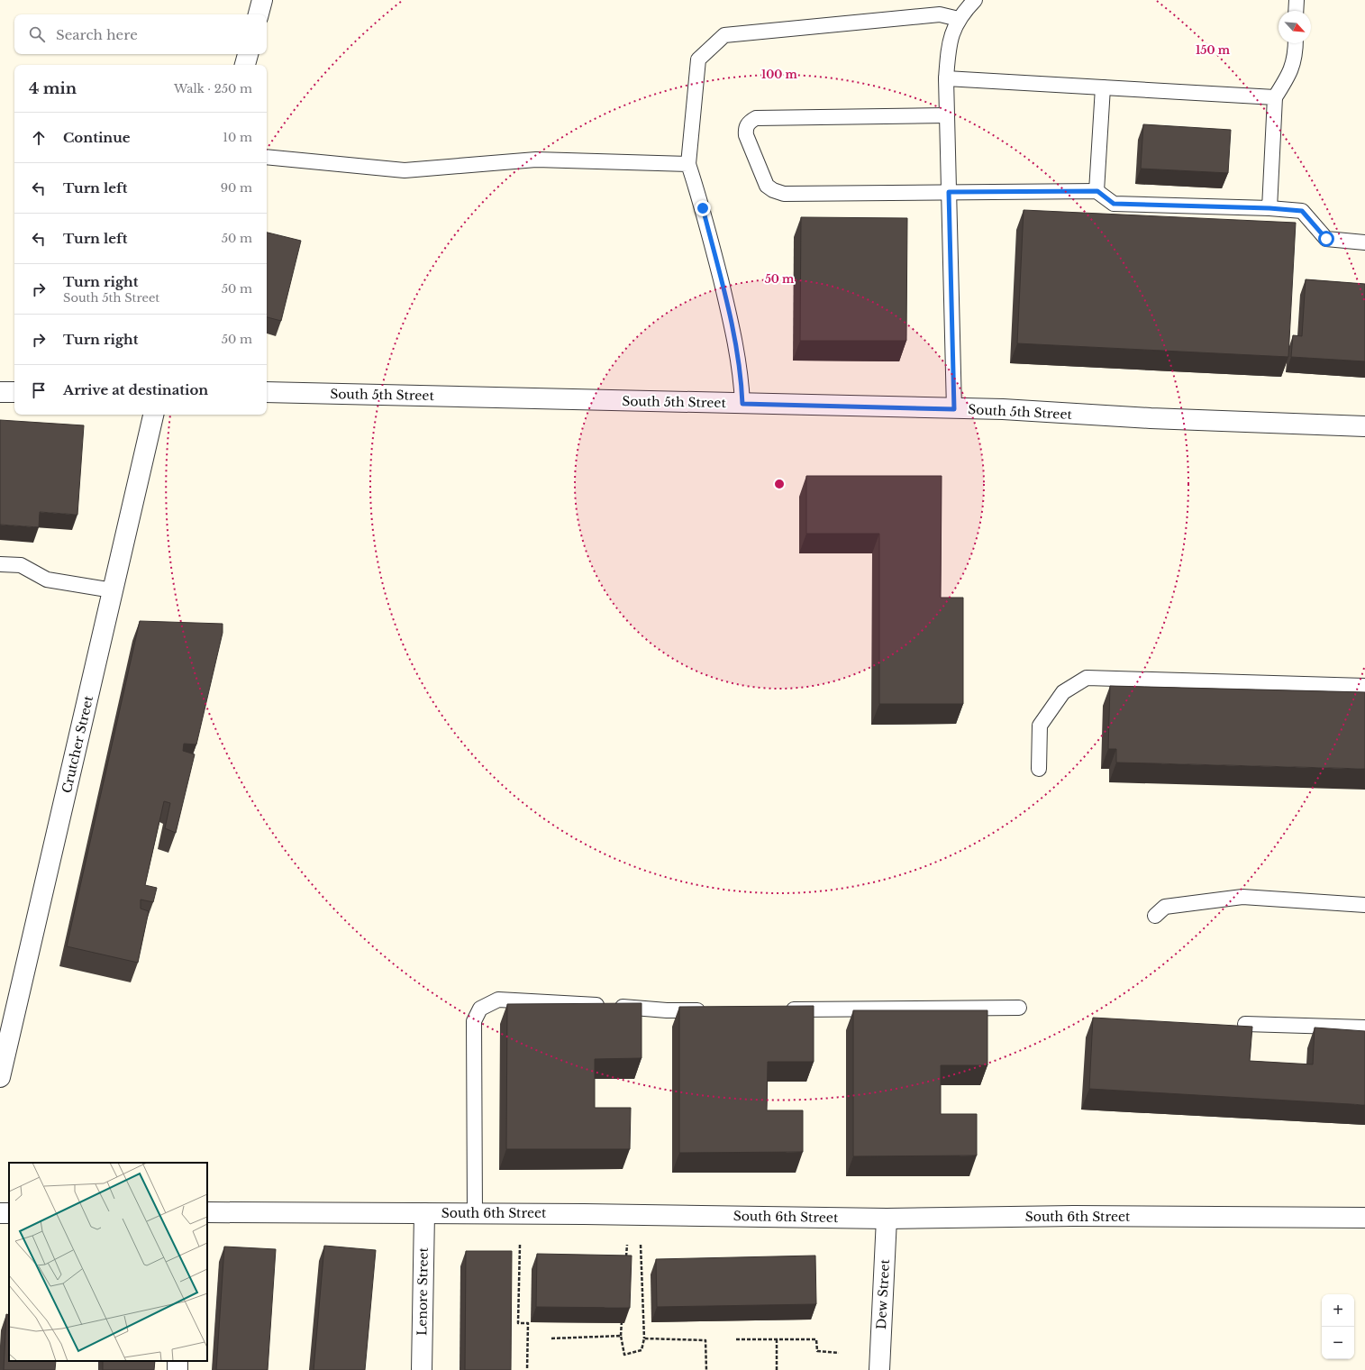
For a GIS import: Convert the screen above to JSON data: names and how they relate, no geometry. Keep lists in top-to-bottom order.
{
  "streets": {
    "street": [
      "South 5th Street",
      "Crutcher Street",
      "South 6th Street",
      "Lenore Street",
      "Dew Street"
    ]
  },
  "crossings": [
    ["South 6th Street", "Lenore Street"],
    ["South 6th Street", "Dew Street"]
  ],
  "north": "bottom right",
  "page": {
    "search": "Search here",
    "heading": ["4 min", "Walk · 250 m"],
    "list": [
      ["Continue", "10 m"],
      ["Turn left", "90 m"],
      ["Turn left", "50 m"],
      ["Turn right", "South 5th Street", "50 m"],
      ["Turn right", "50 m"],
      "Arrive at destination"
    ],
    "map_buttons": ["+", "−"]
  },
  "rings": ["150 m", "100 m", "50 m"]
}
